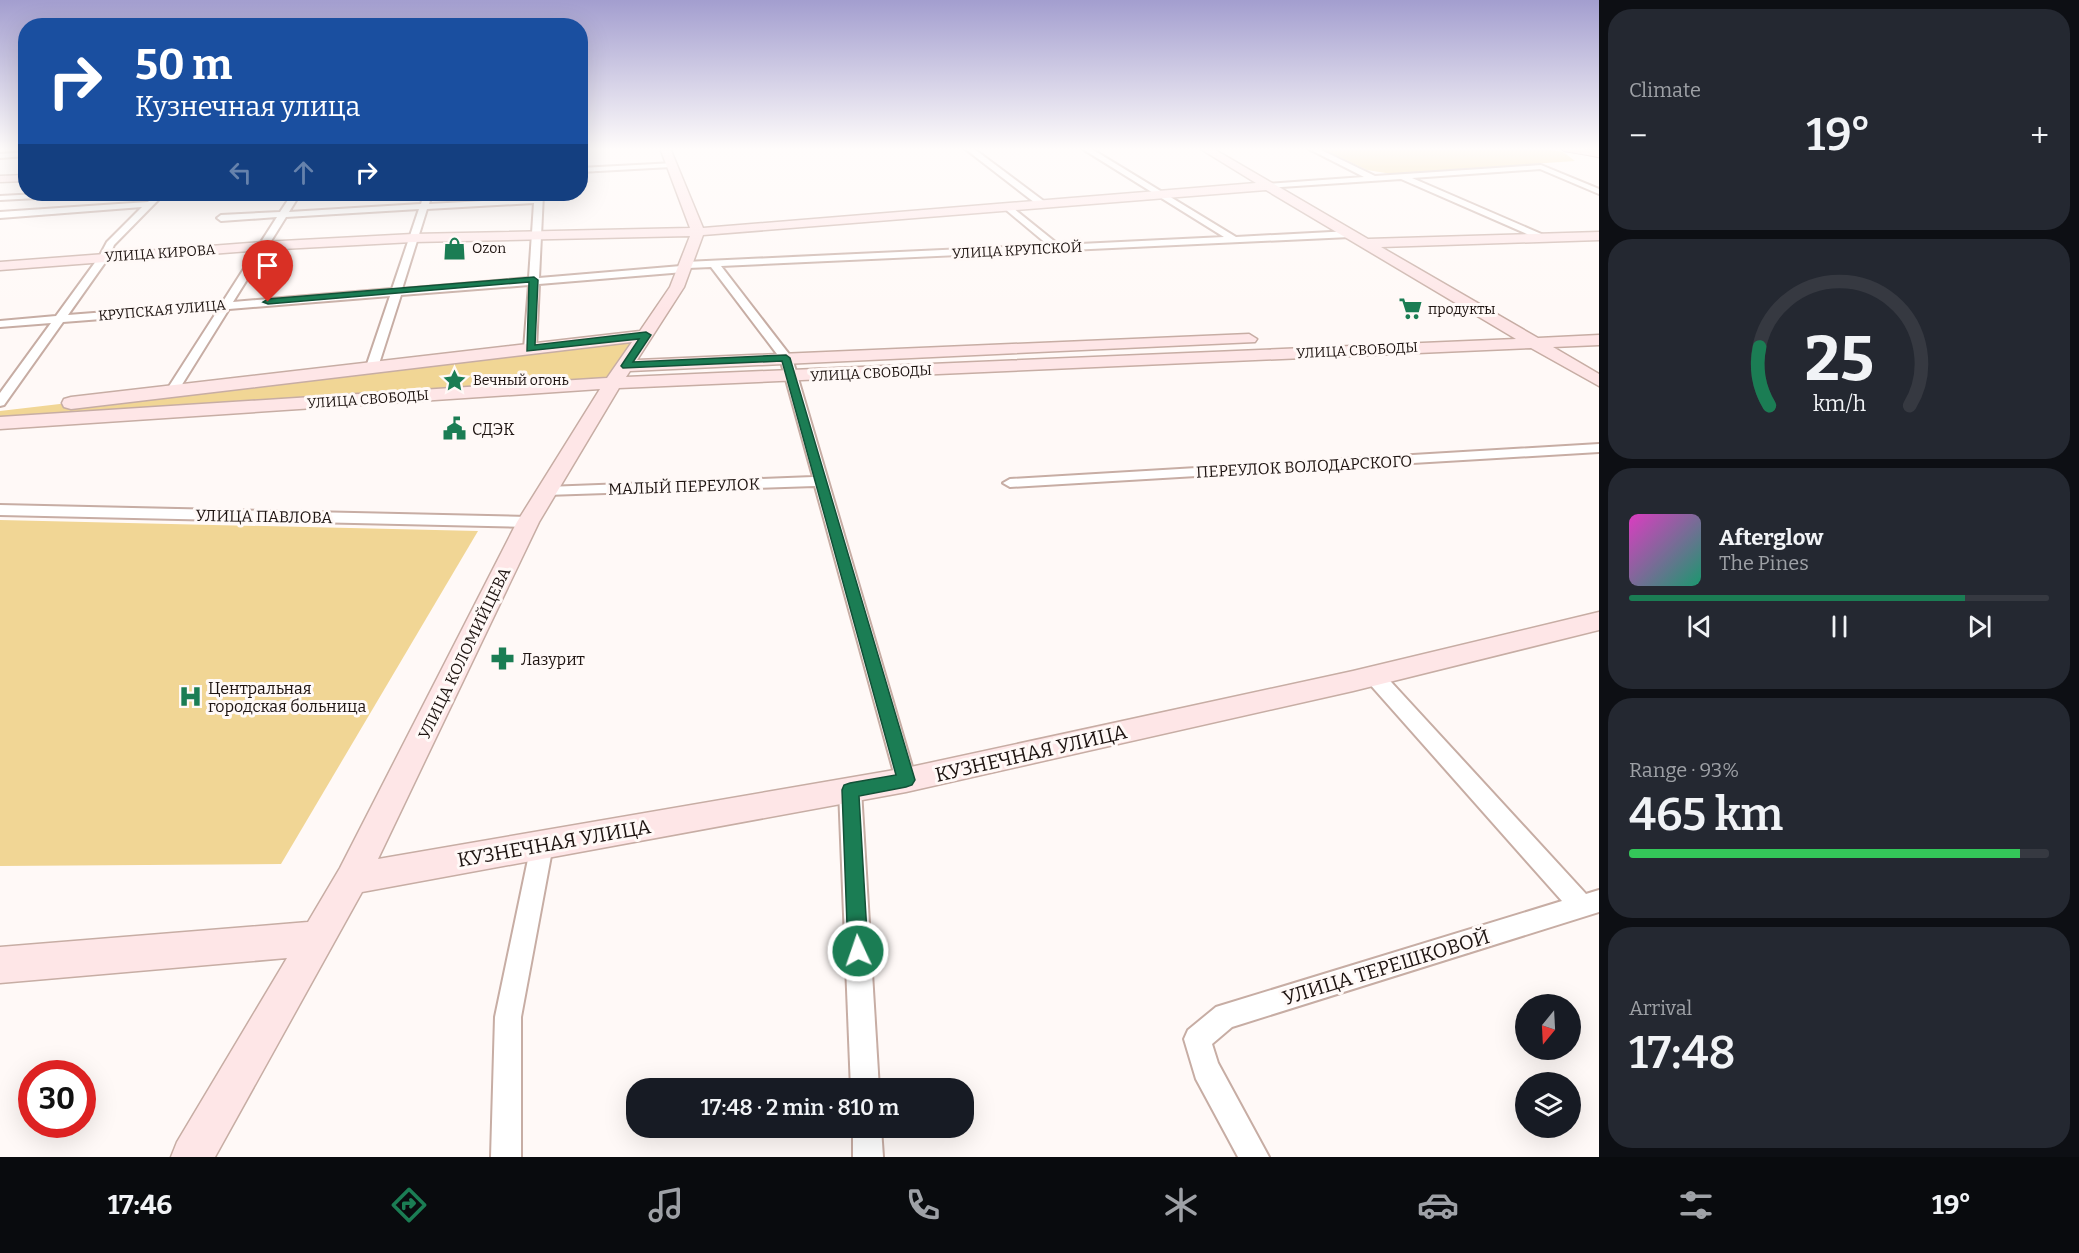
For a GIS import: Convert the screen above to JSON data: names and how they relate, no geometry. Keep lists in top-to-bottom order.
{
  "streets": {
    "street": [
      "УЛИЦА КРУПСКОЙ",
      "УЛИЦА КИРОВА",
      "КРУПСКАЯ УЛИЦА",
      "УЛИЦА СВОБОДЫ",
      "ПЕРЕУЛОК ВОЛОДАРСКОГО",
      "МАЛЫЙ ПЕРЕУЛОК",
      "УЛИЦА ПАВЛОВА",
      "УЛИЦА КОЛОМИЙЦЕВА",
      "КУЗНЕЧНАЯ УЛИЦА",
      "УЛИЦА ТЕРЕШКОВОЙ"
    ]
  },
  "crossings": [
    ["УЛИЦА КРУПСКОЙ", "КРУПСКАЯ УЛИЦА"],
    ["УЛИЦА КРУПСКОЙ", "УЛИЦА КОЛОМИЙЦЕВА"],
    ["УЛИЦА КИРОВА", "УЛИЦА КОЛОМИЙЦЕВА"],
    ["КРУПСКАЯ УЛИЦА", "УЛИЦА КОЛОМИЙЦЕВА"],
    ["УЛИЦА СВОБОДЫ", "УЛИЦА КОЛОМИЙЦЕВА"],
    ["МАЛЫЙ ПЕРЕУЛОК", "УЛИЦА КОЛОМИЙЦЕВА"],
    ["УЛИЦА ПАВЛОВА", "УЛИЦА КОЛОМИЙЦЕВА"],
    ["УЛИЦА КОЛОМИЙЦЕВА", "КУЗНЕЧНАЯ УЛИЦА"],
    ["КУЗНЕЧНАЯ УЛИЦА", "УЛИЦА ТЕРЕШКОВОЙ"]
  ],
  "places": {
    "shop": ["Ozon"],
    "supermarket": ["продукты"],
    "place": ["Вечный огонь"],
    "public building": ["СДЭК"],
    "pharmacy": ["Лазурит"],
    "hospital": ["Центральная городская больница"]
  },
  "north": "bottom",
  "page": {
    "tile": [
      "Climate",
      ["Range · 93%", "465 km"],
      ["Arrival", "17:48"]
    ],
    "turn": ["50 m", "Кузнечная улица"],
    "heat": ["−", "19°", "+"],
    "song": ["Afterglow", "The Pines"],
    "limit": "30",
    "trip": "17:48 · 2 min · 810 m",
    "tabs": ["17:46", "19°"],
    "gauge": ["25", "km/h"]
  }
}
